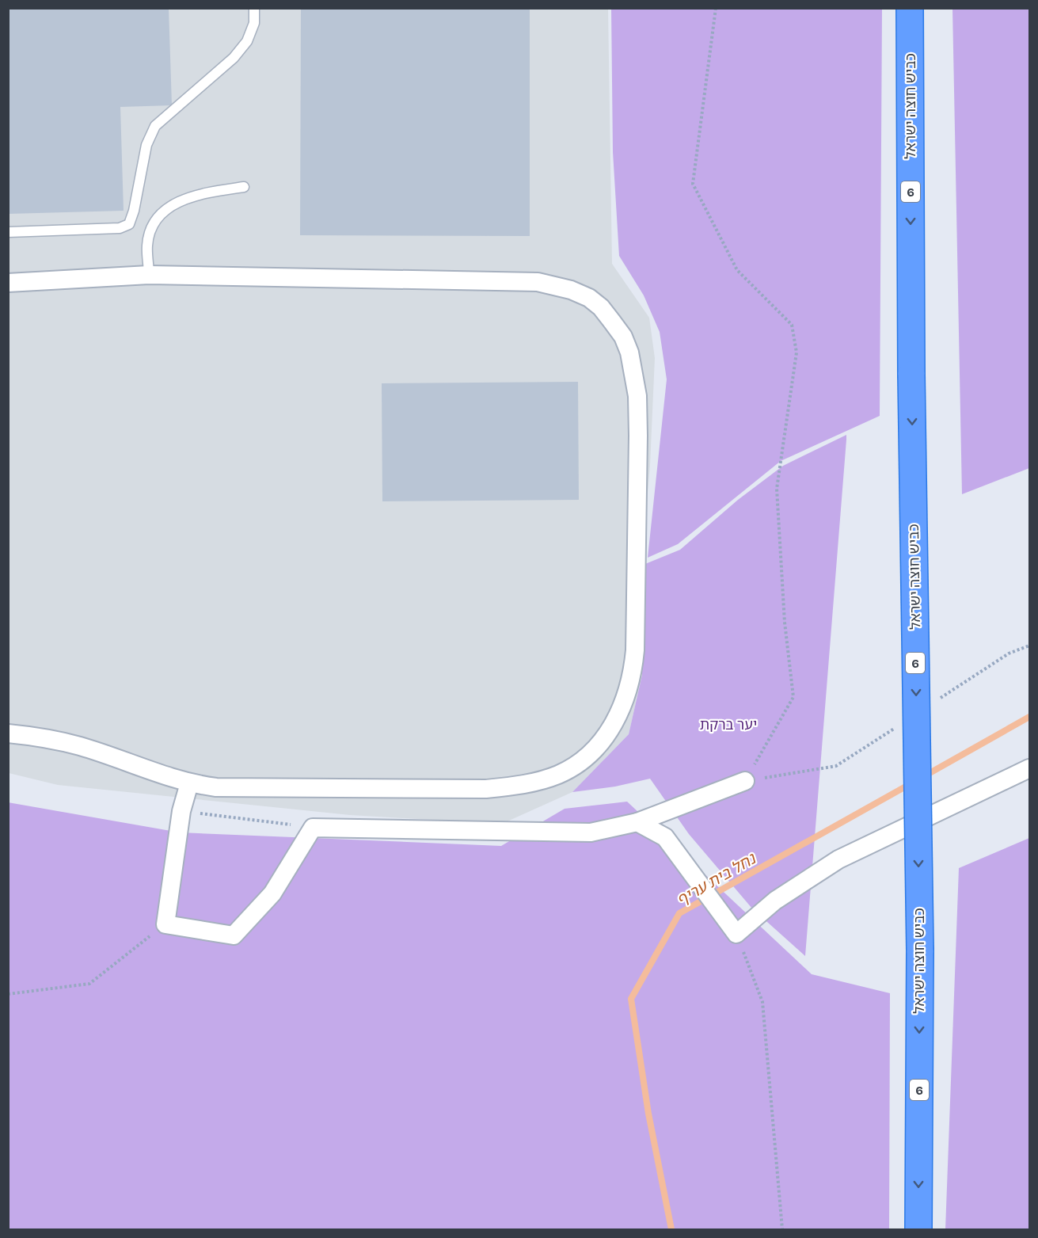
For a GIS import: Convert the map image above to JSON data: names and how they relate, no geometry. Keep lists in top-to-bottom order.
{
  "streets": {
    "highway": ["כביש חוצה ישראל", "6"]
  },
  "one_way": ["כביש חוצה ישראל"],
  "water": ["נחל בית עריף"],
  "parks": ["יער ברקת"]
}
